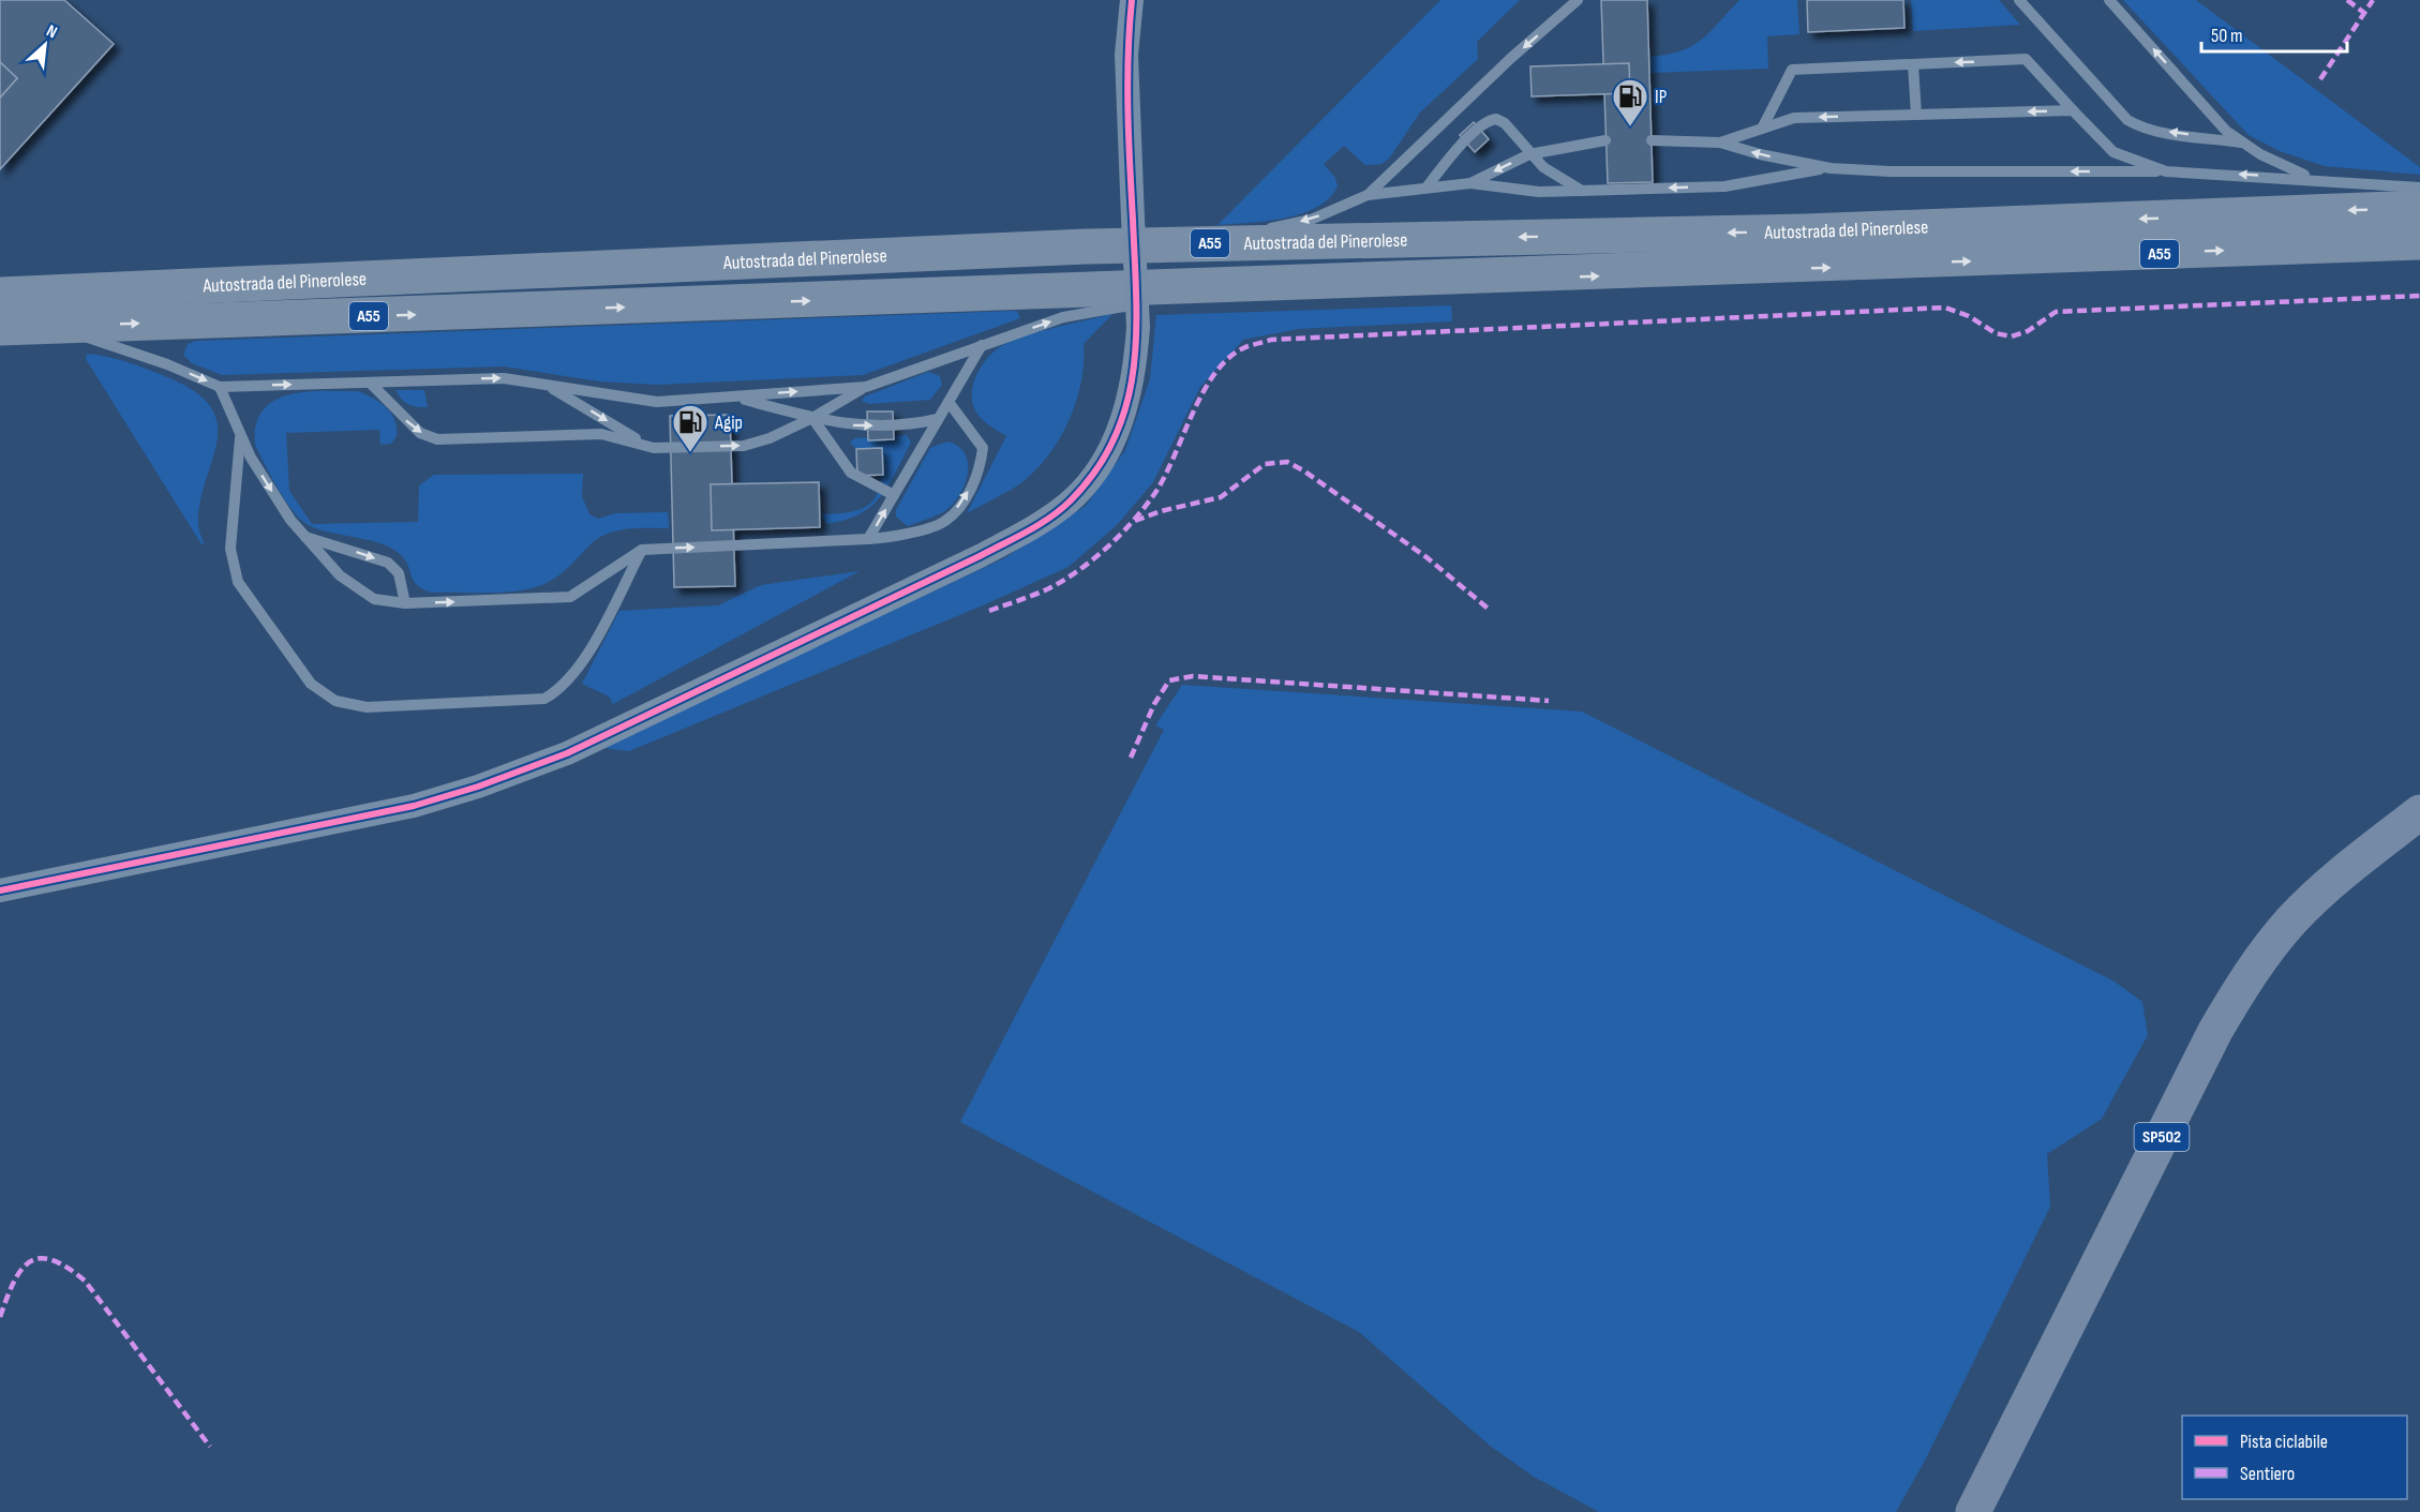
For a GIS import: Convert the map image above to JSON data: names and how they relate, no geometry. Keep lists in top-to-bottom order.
{
  "streets": {
    "highway": ["Autostrada del Pinerolese", "A55"],
    "main road": ["SP502"]
  },
  "places": {
    "fuel station": ["IP", "Agip"]
  },
  "legend": ["Pista ciclabile", "Sentiero"],
  "scale_bar": "50 m",
  "north": "top right"
}
